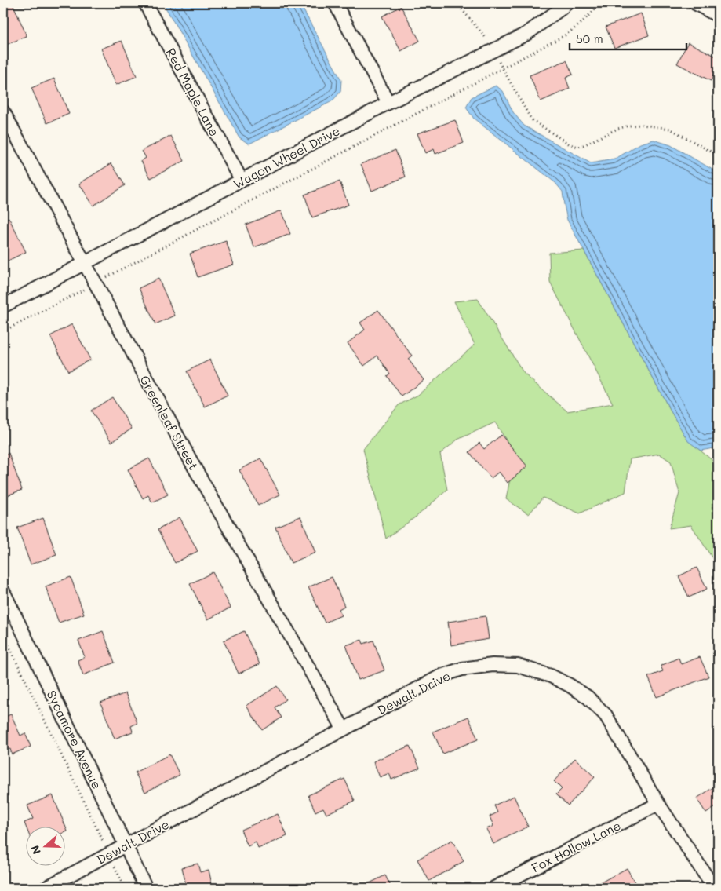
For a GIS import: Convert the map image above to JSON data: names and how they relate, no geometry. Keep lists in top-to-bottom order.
{
  "streets": {
    "street": [
      "Red Maple Lane",
      "Wagon Wheel Drive",
      "Greenleaf Street",
      "Dewalt Drive",
      "Sycamore Avenue",
      "Fox Hollow Lane"
    ]
  },
  "crossings": [
    ["Red Maple Lane", "Wagon Wheel Drive"],
    ["Wagon Wheel Drive", "Greenleaf Street"],
    ["Greenleaf Street", "Dewalt Drive"],
    ["Dewalt Drive", "Sycamore Avenue"],
    ["Dewalt Drive", "Fox Hollow Lane"]
  ],
  "scale_bar": "50 m",
  "north": "left"
}
